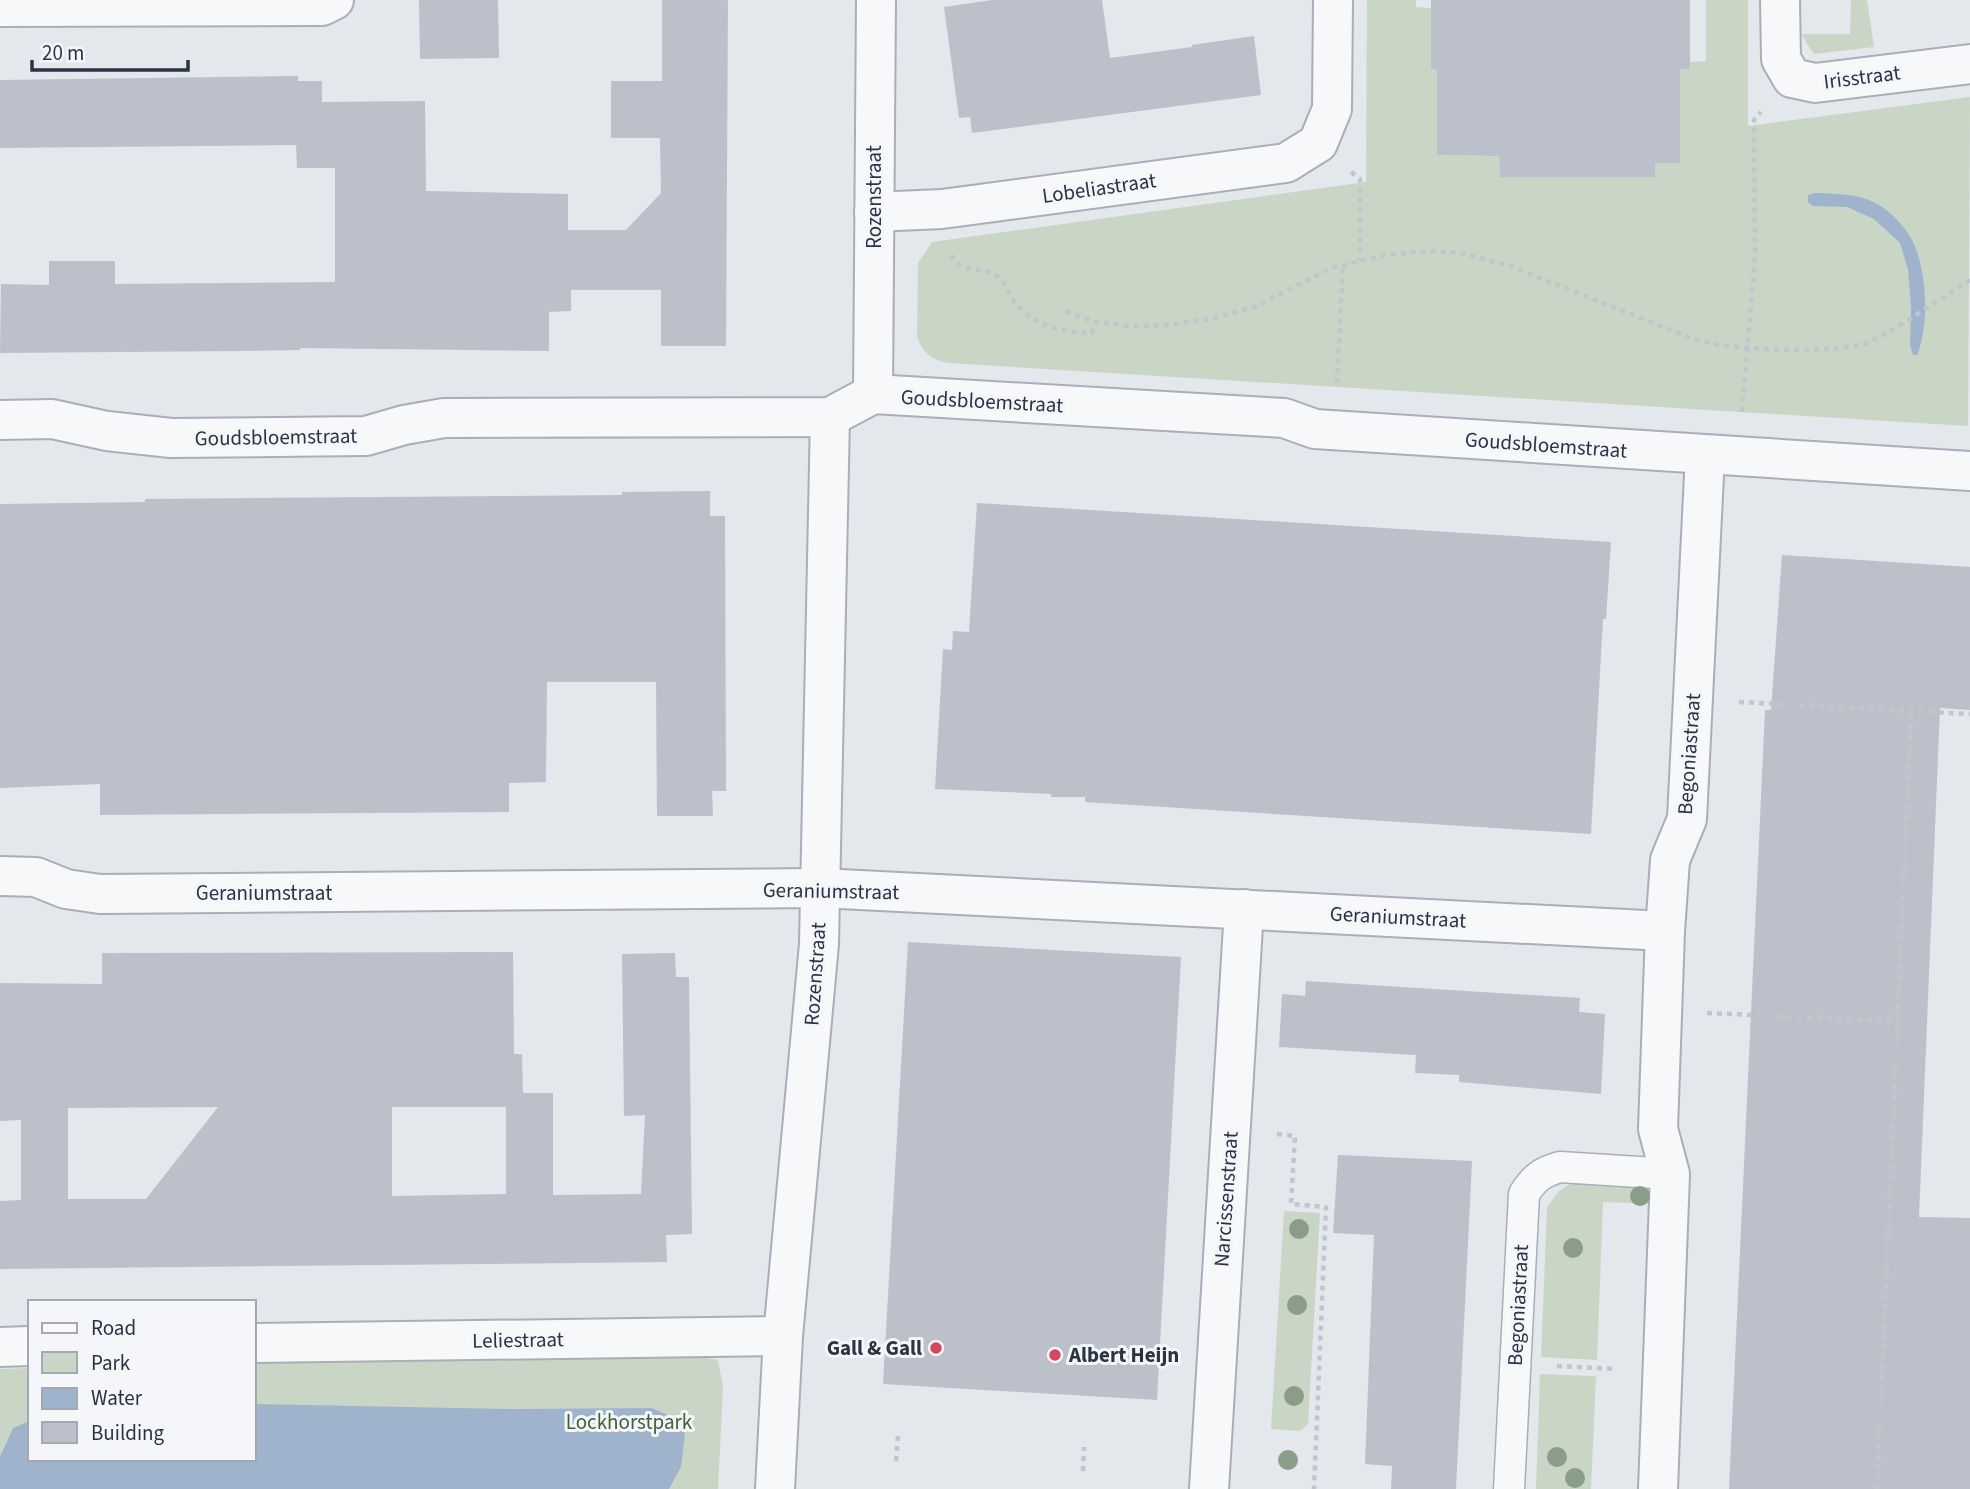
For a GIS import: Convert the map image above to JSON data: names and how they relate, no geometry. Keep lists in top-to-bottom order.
{
  "streets": {
    "street": [
      "Irisstraat",
      "Lobeliastraat",
      "Rozenstraat",
      "Goudsbloemstraat",
      "Begoniastraat",
      "Geraniumstraat",
      "Narcissenstraat",
      "Leliestraat"
    ]
  },
  "crossings": [
    ["Lobeliastraat", "Rozenstraat"],
    ["Rozenstraat", "Goudsbloemstraat"],
    ["Rozenstraat", "Geraniumstraat"],
    ["Rozenstraat", "Leliestraat"],
    ["Goudsbloemstraat", "Begoniastraat"],
    ["Begoniastraat", "Geraniumstraat"],
    ["Geraniumstraat", "Narcissenstraat"]
  ],
  "parks": ["Lockhorstpark"],
  "places": ["Gall & Gall", "Albert Heijn"],
  "legend": [
    "Road",
    "Park",
    "Water",
    "Building"
  ],
  "scale_bar": "20 m"
}
